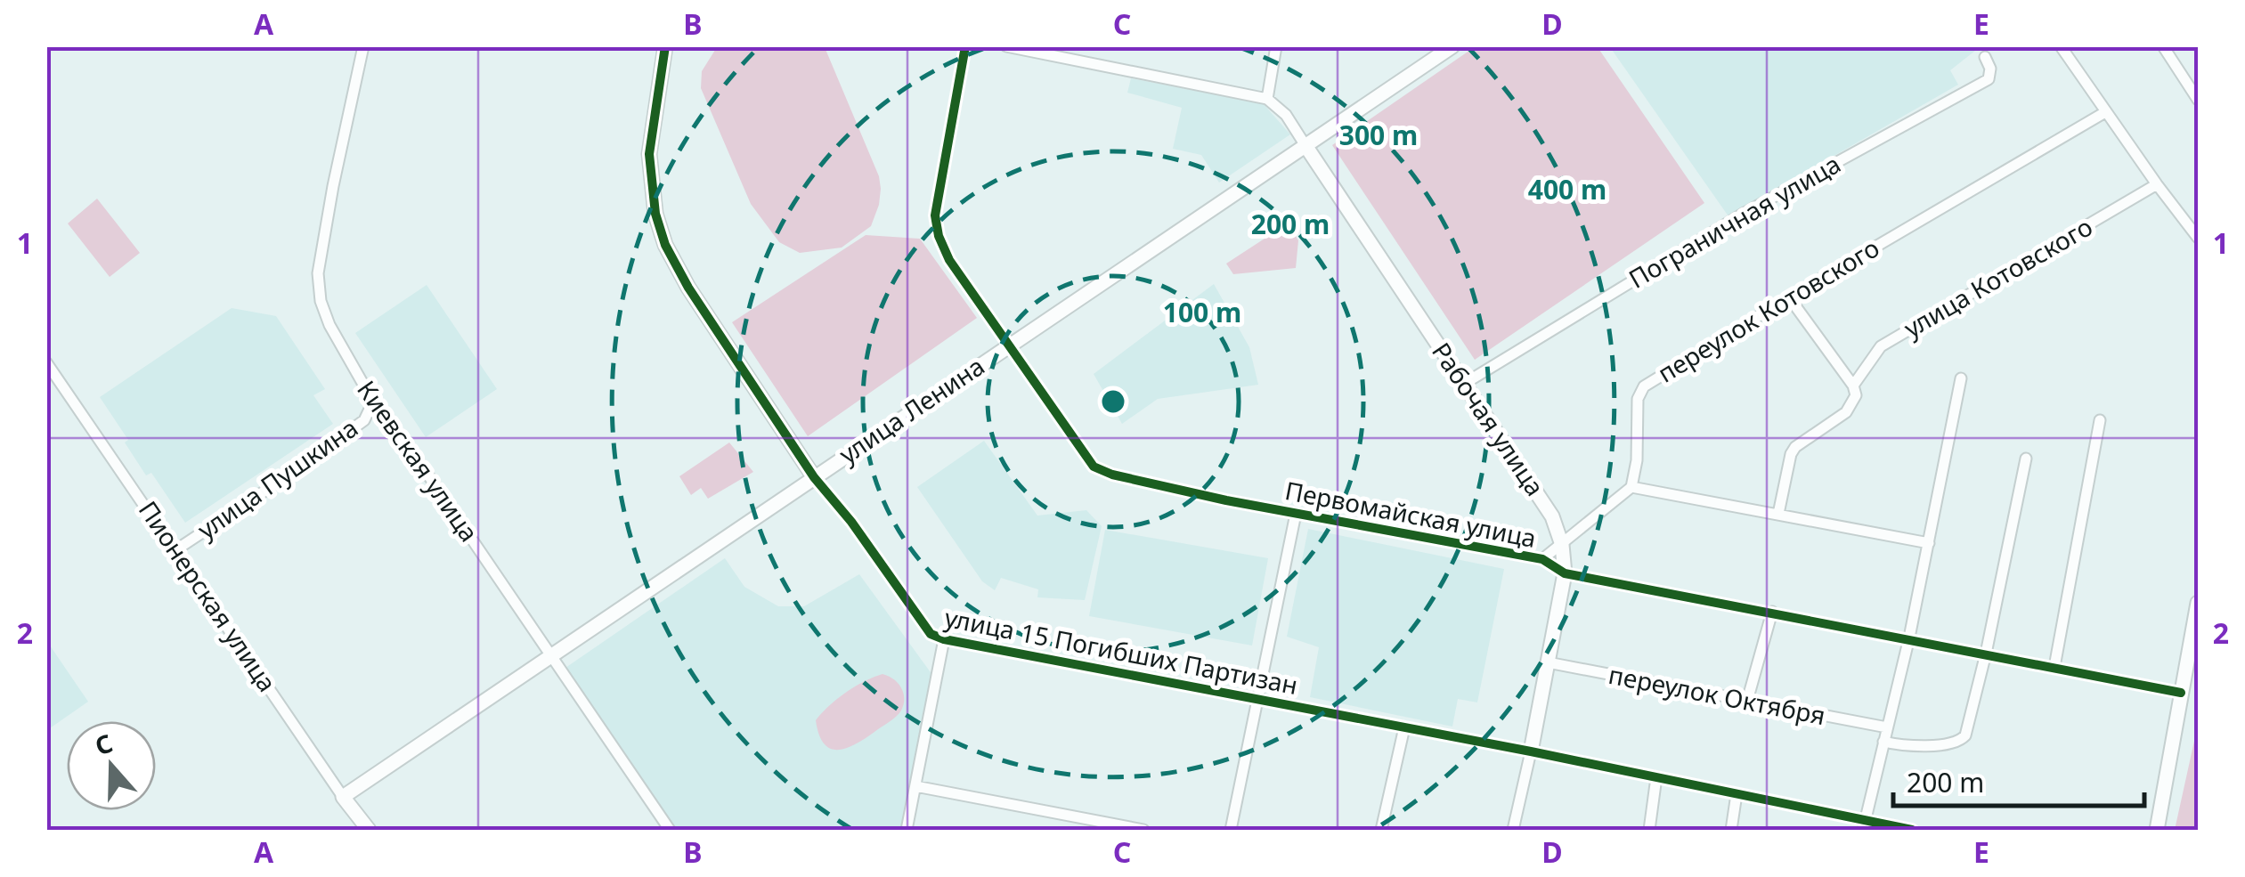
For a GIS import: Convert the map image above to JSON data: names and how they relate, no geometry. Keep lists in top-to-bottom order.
{
  "streets": {
    "street": [
      "Пограничная улица",
      "улица Котовского",
      "переулок Котовского",
      "улица Ленина",
      "Рабочая улица",
      "Киевская улица",
      "улица Пушкина",
      "Первомайская улица",
      "Пионерская улица",
      "улица 15 Погибших Партизан",
      "переулок Октября"
    ]
  },
  "crossings": [
    ["Пограничная улица", "Рабочая улица"],
    ["улица Ленина", "Рабочая улица"],
    ["улица Ленина", "Киевская улица"],
    ["улица Ленина", "Первомайская улица"],
    ["улица Ленина", "Пионерская улица"],
    ["улица Ленина", "улица 15 Погибших Партизан"],
    ["Рабочая улица", "Первомайская улица"],
    ["Рабочая улица", "улица 15 Погибших Партизан"],
    ["Рабочая улица", "переулок Октября"],
    ["Киевская улица", "улица Пушкина"],
    ["улица Пушкина", "Пионерская улица"]
  ],
  "scale_bar": "200 m",
  "north": "top",
  "grid": {
    "columns": [
      "A",
      "B",
      "C",
      "D",
      "E"
    ],
    "rows": ["1", "2"]
  },
  "rings": [
    "300 m",
    "400 m",
    "200 m",
    "100 m"
  ]
}
